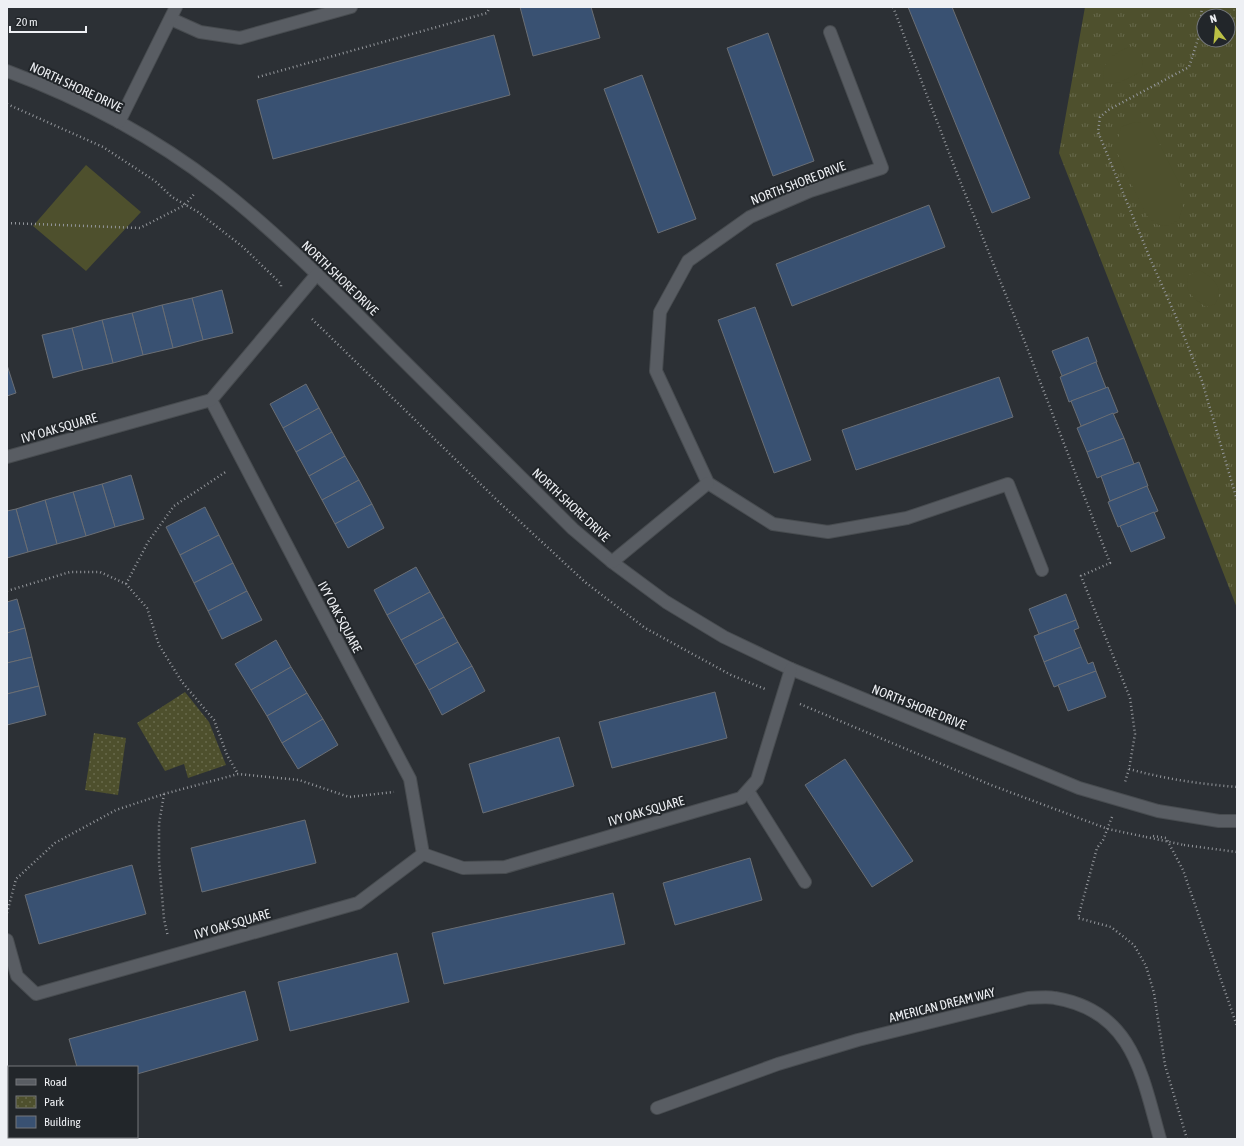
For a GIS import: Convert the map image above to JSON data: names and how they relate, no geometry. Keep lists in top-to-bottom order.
{
  "streets": {
    "street": ["NORTH SHORE DRIVE", "IVY OAK SQUARE", "AMERICAN DREAM WAY"]
  },
  "crossings": [
    ["NORTH SHORE DRIVE", "IVY OAK SQUARE"]
  ],
  "legend": ["Road", "Park", "Building"],
  "scale_bar": "20 m",
  "north": "top"
}
